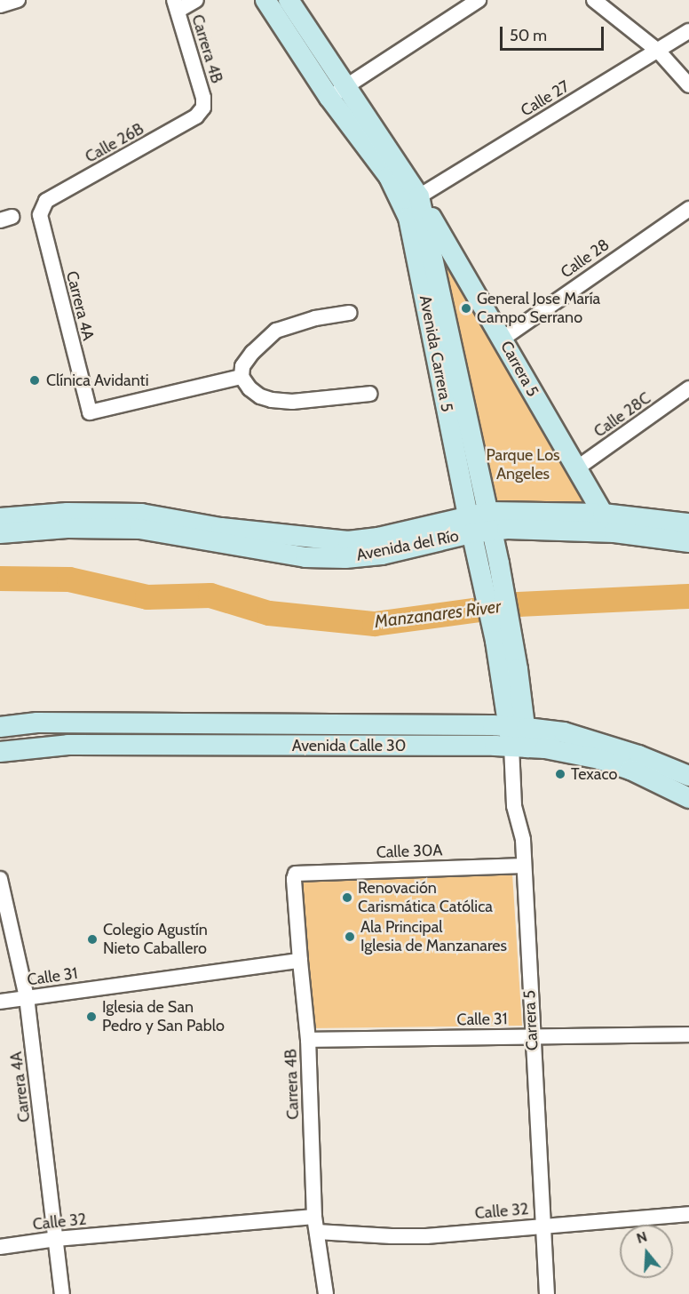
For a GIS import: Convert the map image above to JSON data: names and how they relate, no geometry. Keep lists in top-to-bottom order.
{
  "streets": {
    "main road": [
      "Avenida Carrera 5",
      "Carrera 5",
      "Avenida del Río",
      "Avenida Calle 30"
    ],
    "street": [
      "Carrera 4B",
      "Calle 27",
      "Calle 26B",
      "Calle 28",
      "Carrera 4A",
      "Calle 28C",
      "Calle 30A",
      "Calle 31",
      "Calle 32"
    ]
  },
  "crossings": [
    ["Carrera 4B", "Calle 26B"],
    ["Carrera 4B", "Calle 30A"],
    ["Carrera 4B", "Calle 31"],
    ["Carrera 4B", "Calle 32"],
    ["Calle 27", "Avenida Carrera 5"],
    ["Calle 27", "Carrera 5"],
    ["Calle 26B", "Carrera 4A"],
    ["Calle 28", "Carrera 5"],
    ["Carrera 4A", "Calle 31"],
    ["Carrera 4A", "Calle 32"],
    ["Avenida Carrera 5", "Carrera 5"],
    ["Avenida Carrera 5", "Avenida del Río"],
    ["Avenida Carrera 5", "Avenida Calle 30"],
    ["Carrera 5", "Calle 28C"],
    ["Carrera 5", "Avenida del Río"],
    ["Carrera 5", "Avenida Calle 30"],
    ["Carrera 5", "Calle 30A"],
    ["Carrera 5", "Calle 31"],
    ["Carrera 5", "Calle 32"]
  ],
  "water": ["Manzanares River"],
  "parks": ["Parque Los Angeles"],
  "places": [
    "General Jose María Campo Serrano",
    "Clínica Avidanti",
    "Texaco",
    "Renovación Carismática Católica",
    "Ala Principal Iglesia de Manzanares",
    "Colegio Agustín Nieto Caballero",
    "Iglesia de San Pedro y San Pablo"
  ],
  "scale_bar": "50 m",
  "north": "top"
}
